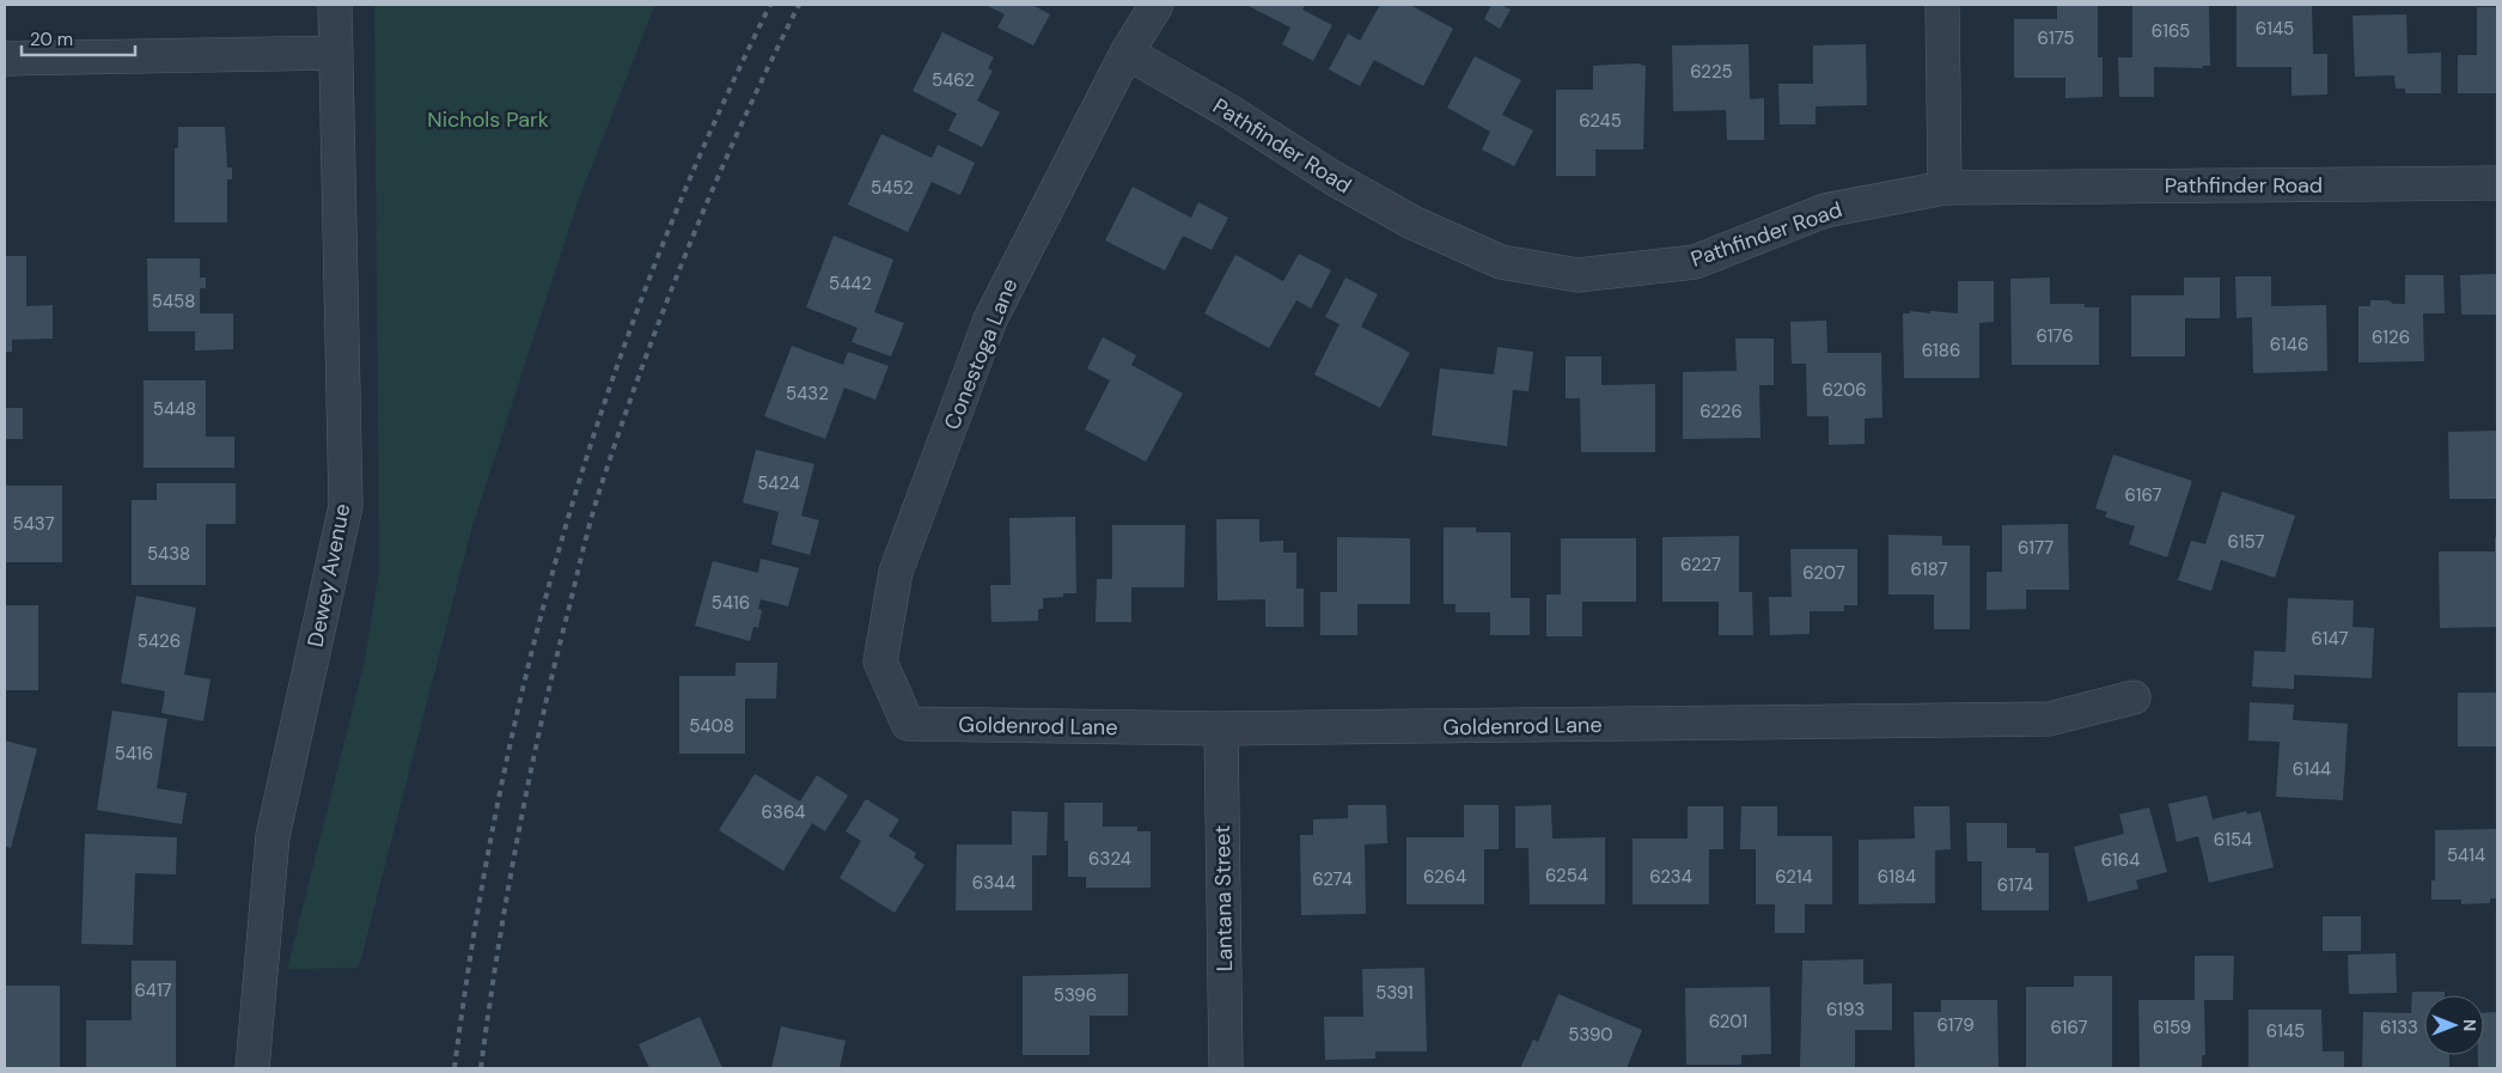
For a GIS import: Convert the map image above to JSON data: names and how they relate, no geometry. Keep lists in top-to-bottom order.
{
  "streets": {
    "street": [
      "Pathfinder Road",
      "Conestoga Lane",
      "Dewey Avenue",
      "Goldenrod Lane",
      "Lantana Street"
    ]
  },
  "crossings": [
    ["Pathfinder Road", "Conestoga Lane"],
    ["Conestoga Lane", "Goldenrod Lane"],
    ["Goldenrod Lane", "Lantana Street"]
  ],
  "parks": ["Nichols Park"],
  "house_numbers": [
    "6145",
    "6165",
    "6175",
    "6225",
    "5462",
    "6245",
    "5452",
    "5442",
    "5458",
    "6176",
    "6126",
    "6146",
    "6186",
    "6206",
    "5432",
    "5448",
    "6226",
    "5424",
    "6167",
    "5437",
    "6157",
    "6177",
    "5438",
    "6227",
    "6187",
    "6207",
    "5416",
    "6147",
    "5426",
    "5408",
    "5416",
    "6144",
    "6364",
    "6154",
    "5414",
    "6324",
    "6164",
    "6254",
    "6264",
    "6234",
    "6214",
    "6184",
    "6274",
    "6344",
    "6174",
    "6417",
    "5391",
    "5396",
    "6193",
    "6201",
    "6179",
    "6167",
    "6159",
    "6133",
    "6145",
    "5390"
  ],
  "scale_bar": "20 m",
  "north": "right"
}
